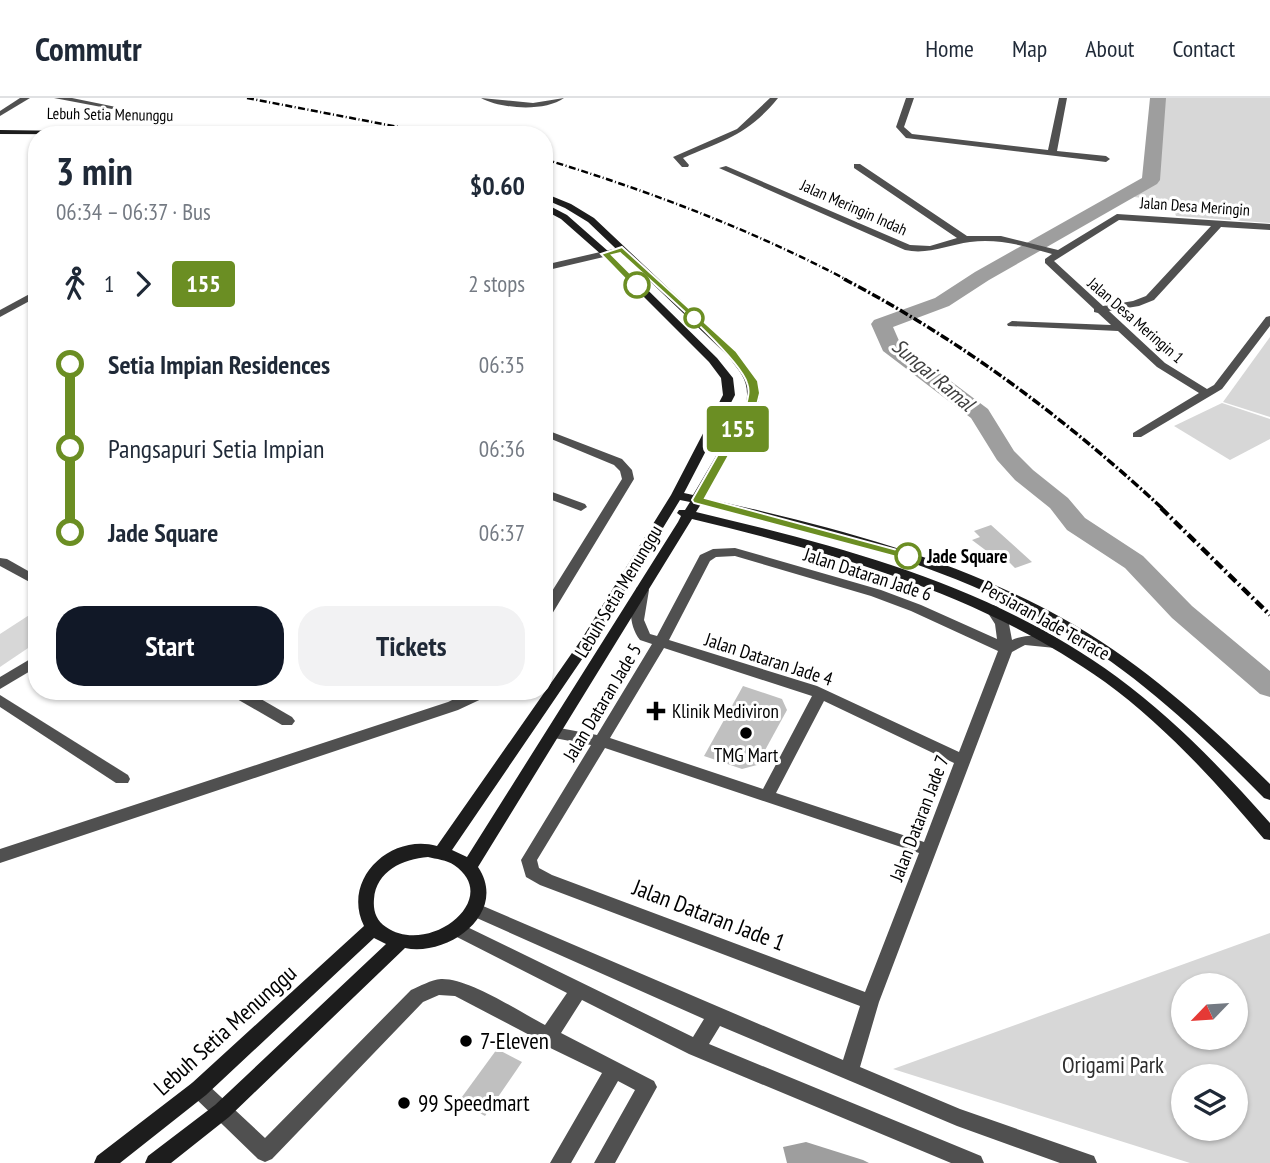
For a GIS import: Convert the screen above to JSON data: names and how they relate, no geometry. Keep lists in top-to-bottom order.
{
  "streets": {
    "street": [
      "Lebuh Setia Menunggu",
      "Jalan Desa Meringin",
      "Jalan Meringin Indah",
      "Jalan Desa Meringin 1",
      "Jalan Dataran Jade 6",
      "Persiaran Jade Terrace",
      "Jalan Dataran Jade 4",
      "Jalan Dataran Jade 5",
      "Jalan Dataran Jade 7",
      "Jalan Dataran Jade 1"
    ]
  },
  "crossings": [
    ["Lebuh Setia Menunggu", "Persiaran Jade Terrace"],
    ["Lebuh Setia Menunggu", "Jalan Dataran Jade 4"],
    ["Jalan Desa Meringin", "Jalan Meringin Indah"],
    ["Jalan Desa Meringin", "Jalan Desa Meringin 1"],
    ["Jalan Dataran Jade 6", "Jalan Dataran Jade 5"],
    ["Jalan Dataran Jade 6", "Jalan Dataran Jade 7"],
    ["Jalan Dataran Jade 4", "Jalan Dataran Jade 5"],
    ["Jalan Dataran Jade 4", "Jalan Dataran Jade 7"],
    ["Jalan Dataran Jade 5", "Jalan Dataran Jade 1"],
    ["Jalan Dataran Jade 7", "Jalan Dataran Jade 1"]
  ],
  "water": ["Sungai Ramal"],
  "parks": ["Origami Park"],
  "places": {
    "other": [
      "Jade Square",
      "TMG Mart",
      "7-Eleven",
      "99 Speedmart"
    ],
    "health": ["Klinik Mediviron"]
  },
  "lines": ["bus line 155"],
  "north": "bottom left",
  "page": {
    "header": "Commutr",
    "nav": [
      "Home",
      "Map",
      "About",
      "Contact"
    ],
    "on_map": "155",
    "heading": ["3 min", "06:34 – 06:37 · Bus", "$0.60"],
    "legs": ["1", "155", "2 stops"],
    "list": [
      {
        "name": "Setia Impian Residences",
        "value": "06:35"
      },
      {
        "name": "Pangsapuri Setia Impian",
        "value": "06:36"
      },
      {
        "name": "Jade Square",
        "value": "06:37"
      }
    ],
    "buttons": ["Start", "Tickets"]
  }
}
